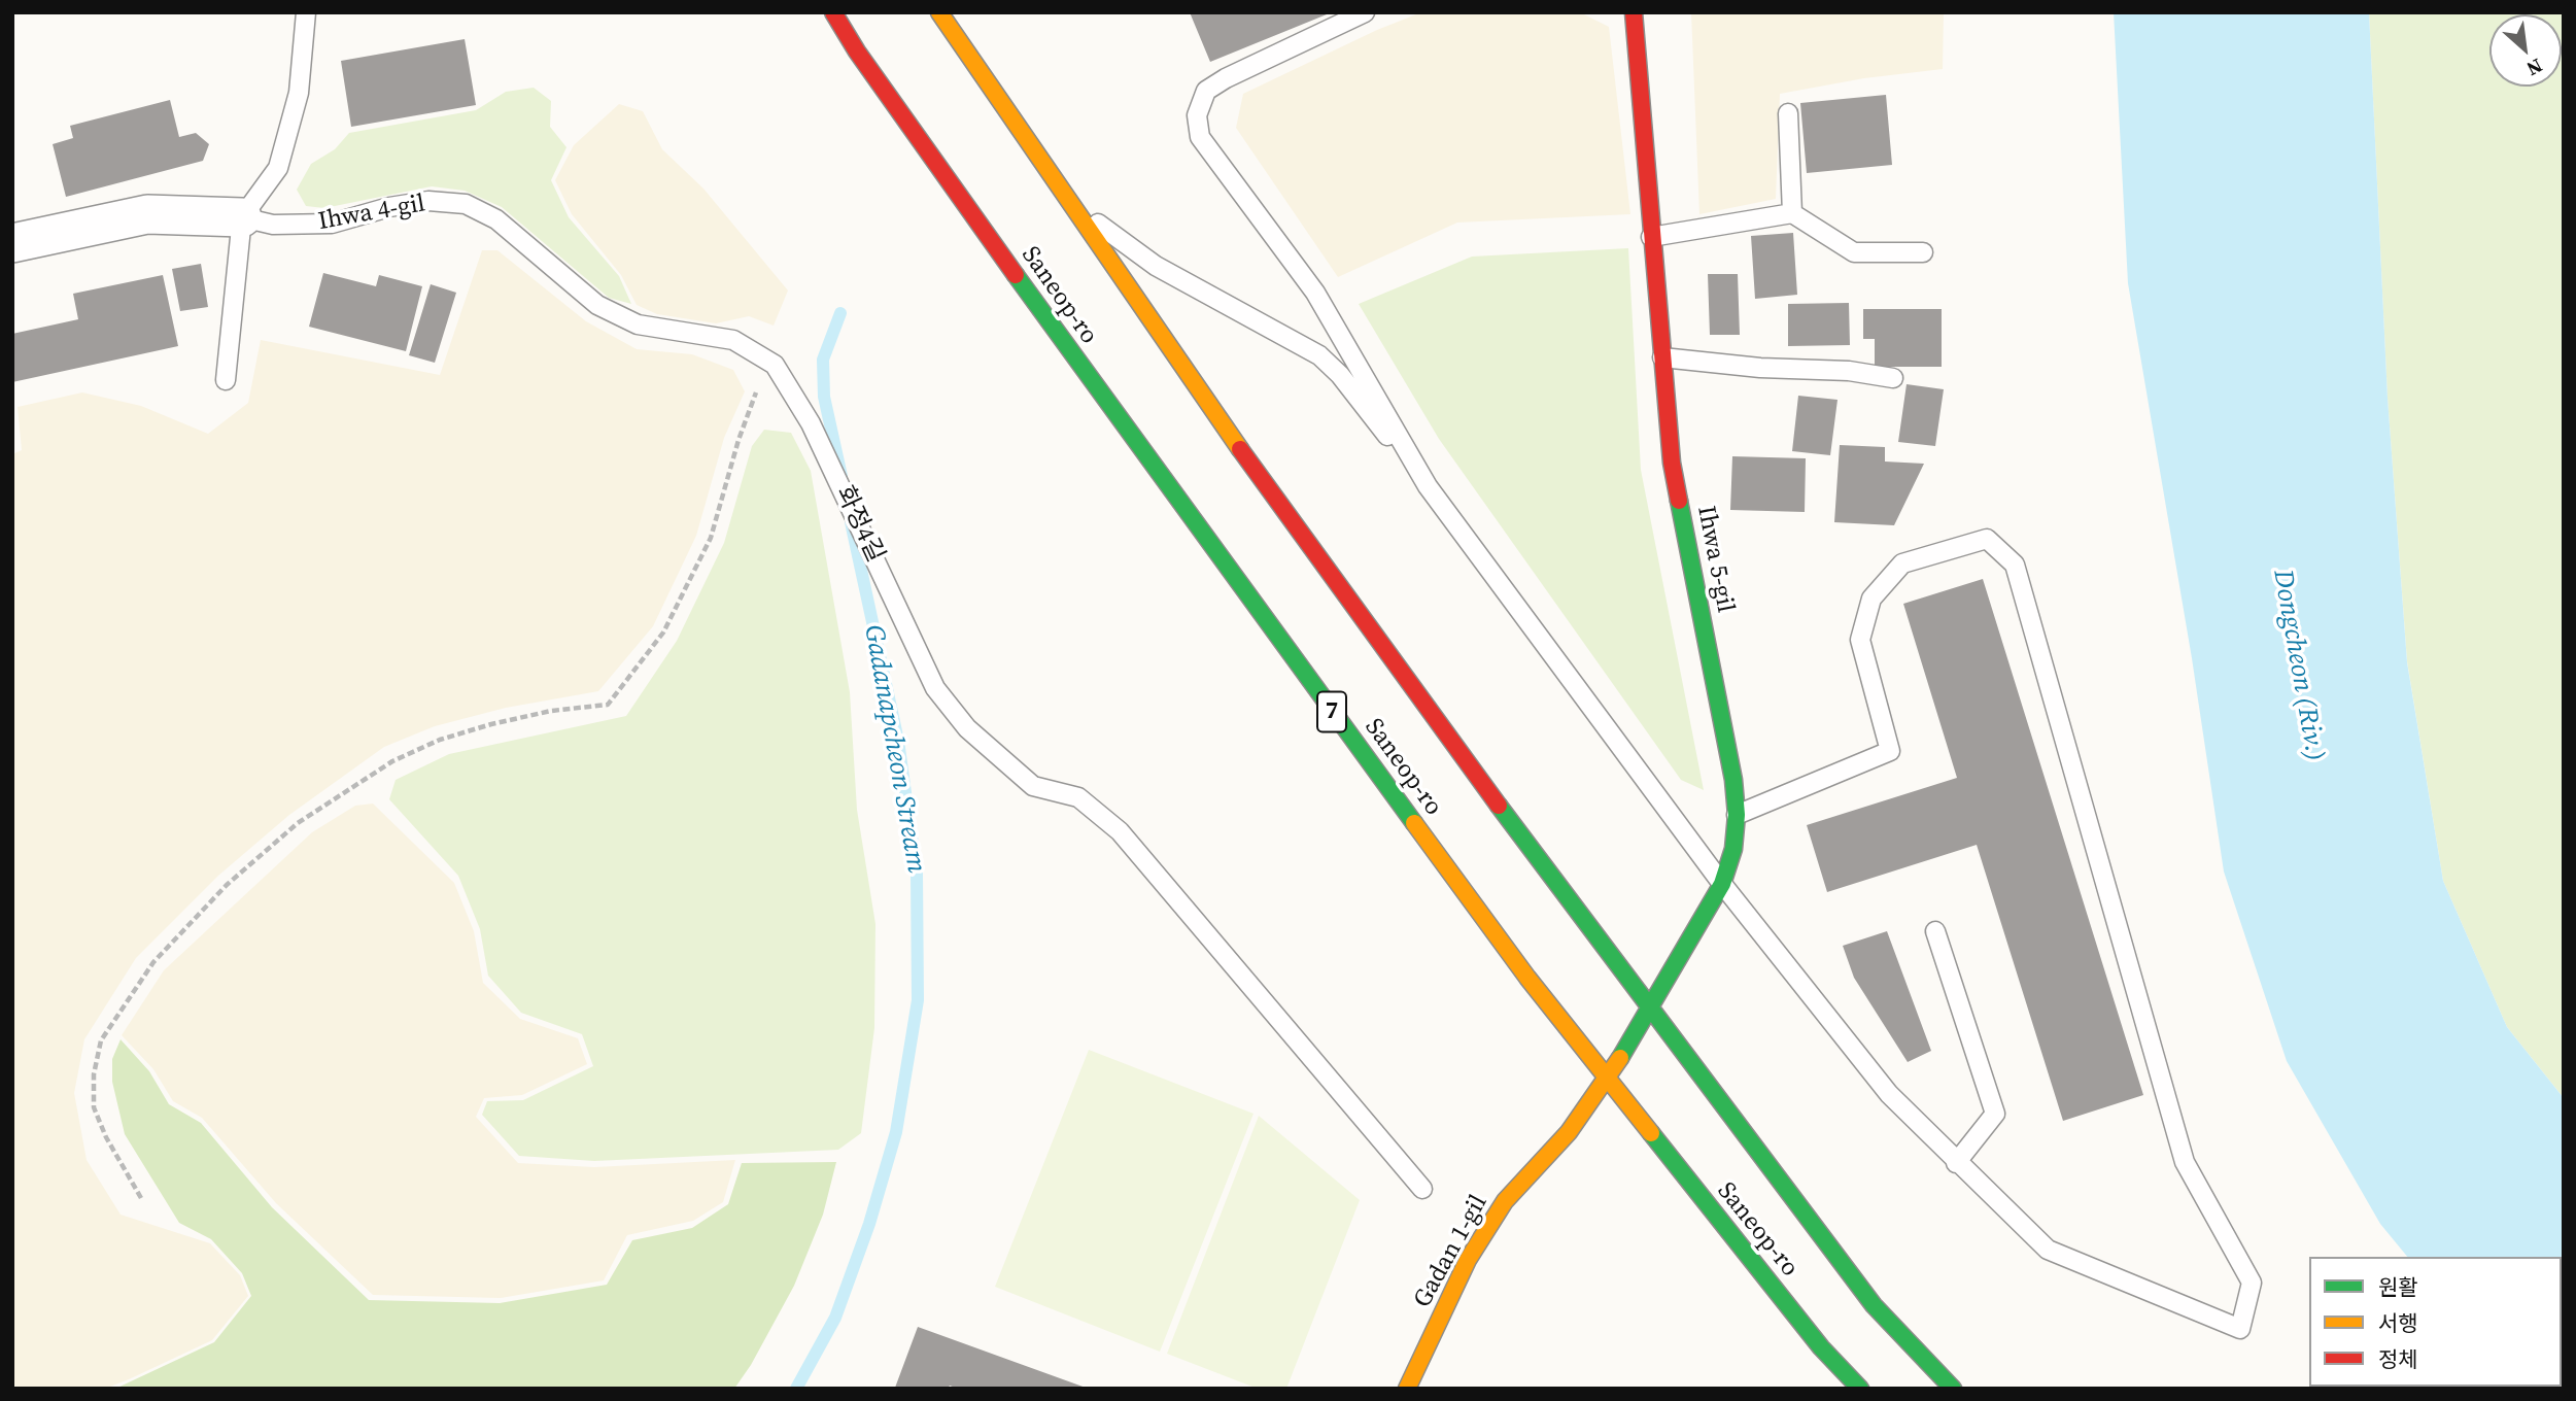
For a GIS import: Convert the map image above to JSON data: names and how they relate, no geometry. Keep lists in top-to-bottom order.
{
  "streets": {
    "main road": [
      "Saneop-ro",
      "Ihwa 5-gil",
      "7",
      "Gadan 1-gil"
    ],
    "street": ["Ihwa 4-gil"],
    "lane": ["화정4길"]
  },
  "crossings": [
    ["Ihwa 4-gil", "화정4길"],
    ["Saneop-ro", "Ihwa 5-gil"],
    ["Saneop-ro", "Gadan 1-gil"],
    ["Ihwa 5-gil", "Gadan 1-gil"]
  ],
  "water": ["Dongcheon (Riv.)", "Gadanapcheon Stream"],
  "legend": ["원활", "서행", "정체"],
  "north": "bottom right"
}
